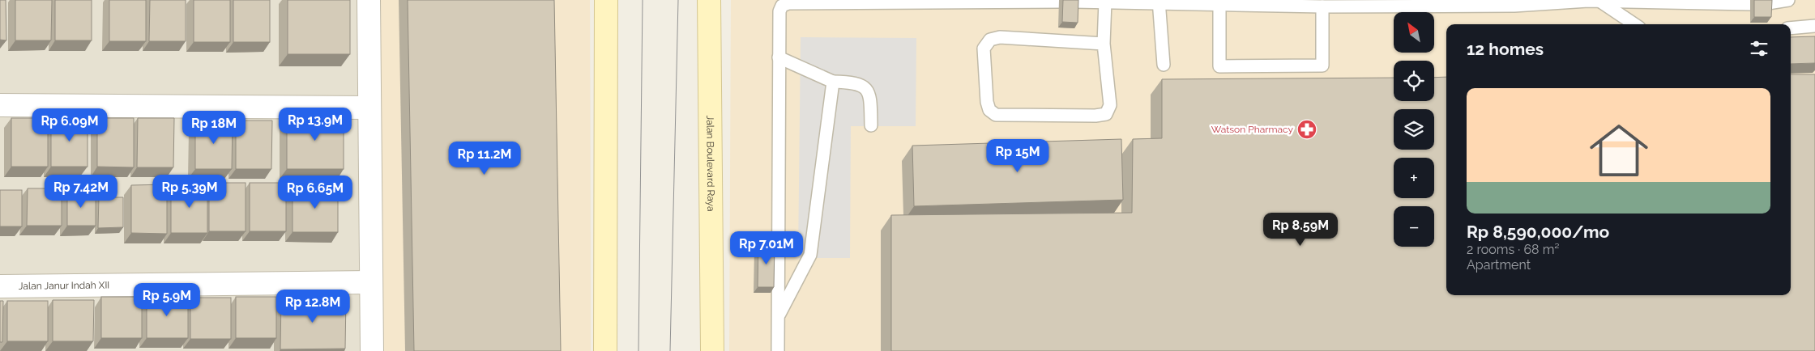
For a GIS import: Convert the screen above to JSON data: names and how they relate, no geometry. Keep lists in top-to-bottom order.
{
  "streets": {
    "main road": ["Jalan Boulevard Raya"],
    "street": ["Jalan Janur Indah XII"]
  },
  "places": {
    "pharmacy": ["Watson Pharmacy"]
  },
  "north": "top left",
  "page": {
    "map_buttons": ["+", "−"],
    "heading": "12 homes",
    "list": [
      {
        "name": "Rp 8,590,000/mo",
        "note": "2 rooms · 68 m² · Apartment"
      }
    ],
    "price": [
      "Rp 13.9M",
      "Rp 6.09M",
      "Rp 18M",
      "Rp 15M",
      "Rp 11.2M",
      "Rp 7.42M",
      "Rp 5.39M",
      "Rp 6.65M",
      "Rp 8.59M",
      "Rp 7.01M",
      "Rp 5.9M",
      "Rp 12.8M"
    ]
  }
}
